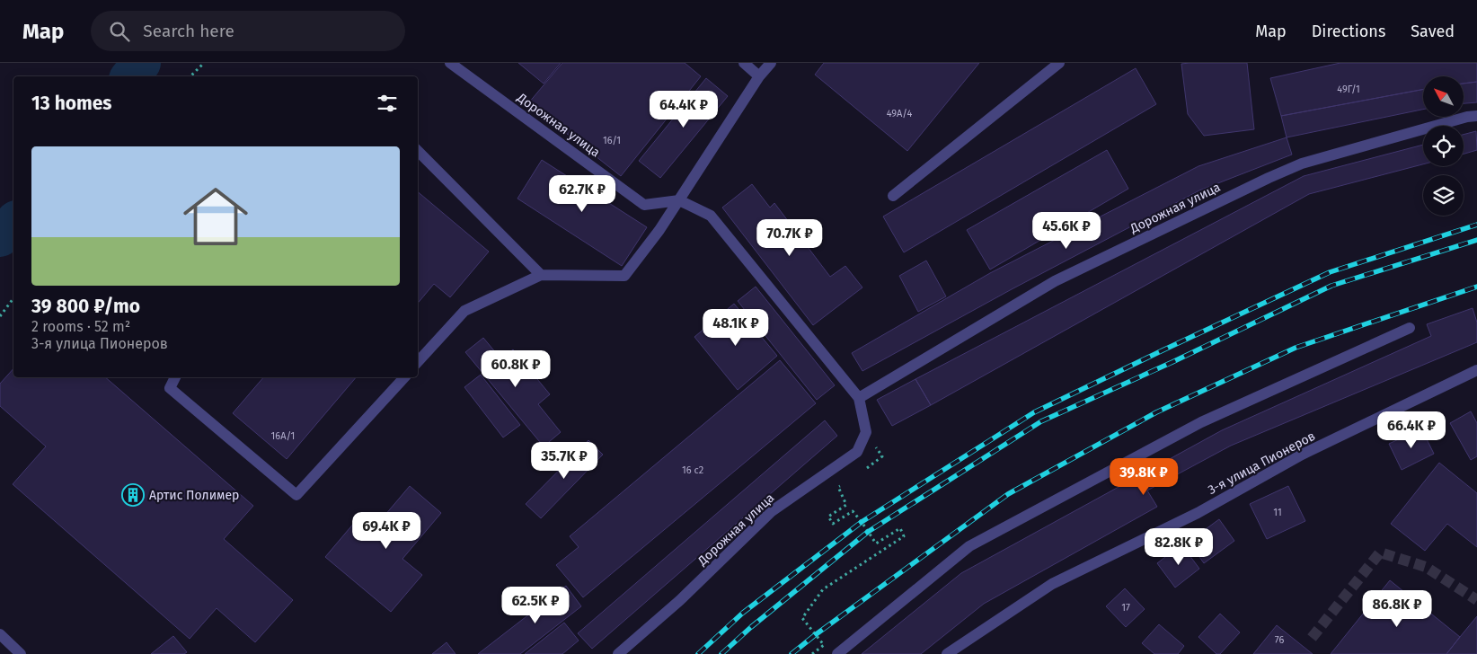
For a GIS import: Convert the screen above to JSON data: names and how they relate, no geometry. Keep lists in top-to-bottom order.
{
  "streets": {
    "street": ["Дорожная улица", "3-я улица Пионеров"]
  },
  "places": {
    "building": ["Артис Полимер"]
  },
  "house_numbers": [
    "49Г/1",
    "49А/4",
    "16/1",
    "16А/1",
    "16 с2",
    "11",
    "17",
    "76"
  ],
  "north": "top left",
  "page": {
    "header": "Map",
    "search": "Search here",
    "nav": ["Map", "Directions", "Saved"],
    "heading": "13 homes",
    "price": [
      "64.4K ₽",
      "62.7K ₽",
      "45.6K ₽",
      "70.7K ₽",
      "48.1K ₽",
      "60.8K ₽",
      "66.4K ₽",
      "35.7K ₽",
      "39.8K ₽",
      "69.4K ₽",
      "82.8K ₽",
      "62.5K ₽",
      "86.8K ₽"
    ],
    "list": [
      {
        "name": "39 800 ₽/mo",
        "note": "2 rooms · 52 m² · 3-я улица Пионеров"
      }
    ]
  }
}
